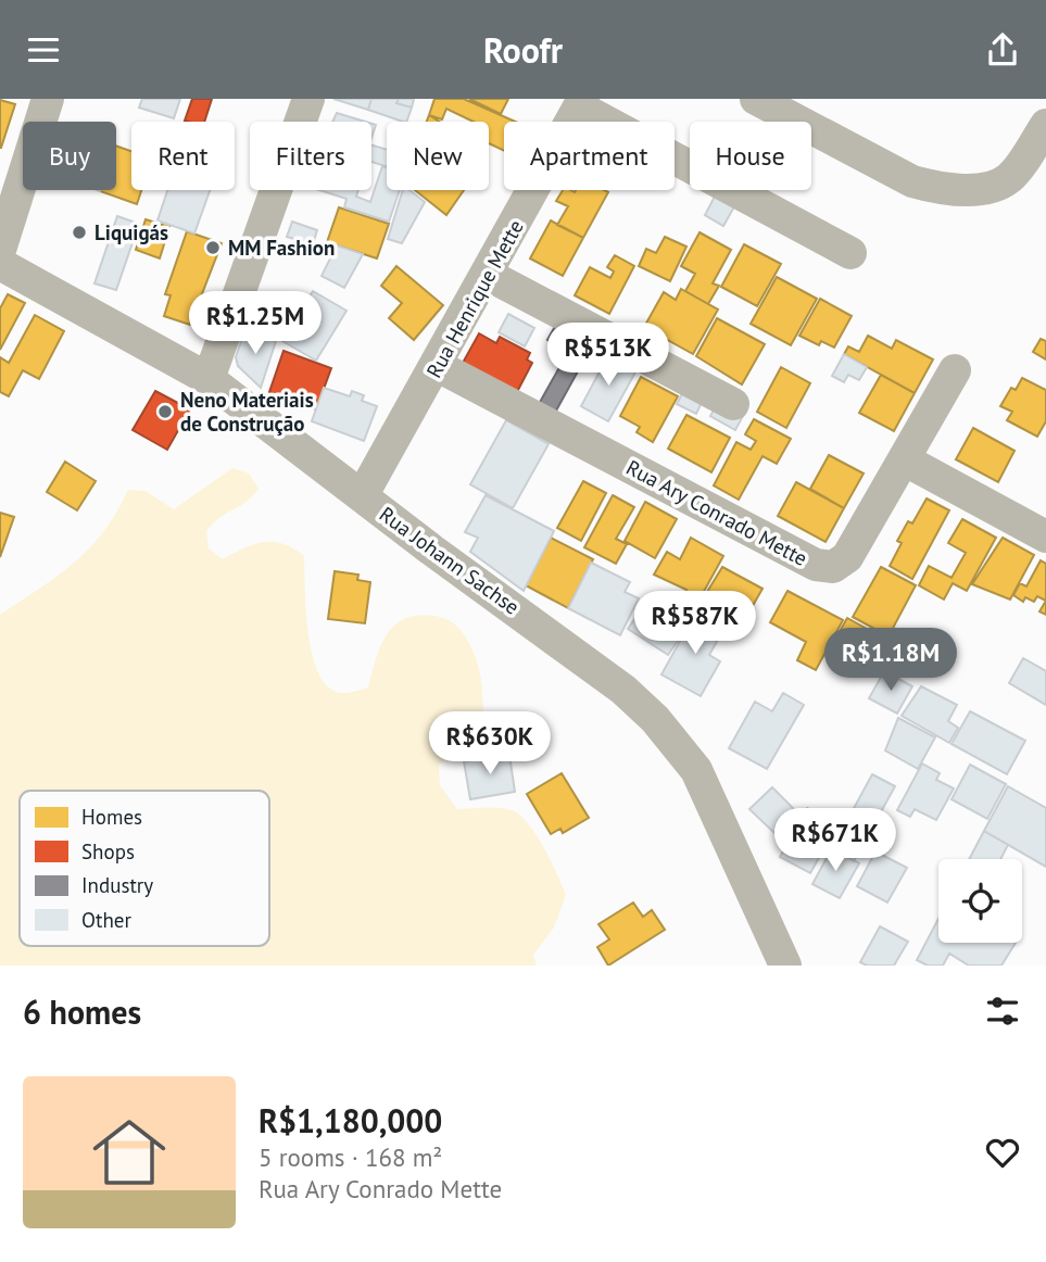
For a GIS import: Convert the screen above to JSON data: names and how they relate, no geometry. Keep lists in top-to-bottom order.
{
  "streets": {
    "street": ["Rua Henrique Mette", "Rua Ary Conrado Mette", "Rua Johann Sachse"]
  },
  "crossings": [
    ["Rua Henrique Mette", "Rua Ary Conrado Mette"],
    ["Rua Henrique Mette", "Rua Johann Sachse"]
  ],
  "places": ["Liquigás", "MM Fashion", "Neno Materiais de Construção"],
  "legend": [
    "Homes",
    "Shops",
    "Industry",
    "Other"
  ],
  "page": {
    "header": "Roofr",
    "chip": [
      "Buy",
      "Rent",
      "Filters",
      "New",
      "Apartment",
      "House"
    ],
    "price": [
      "R$1.25M",
      "R$513K",
      "R$587K",
      "R$1.18M",
      "R$630K",
      "R$671K"
    ],
    "heading": "6 homes",
    "list": [
      {
        "name": "R$1,180,000",
        "note": "5 rooms · 168 m² · Rua Ary Conrado Mette"
      }
    ]
  }
}
